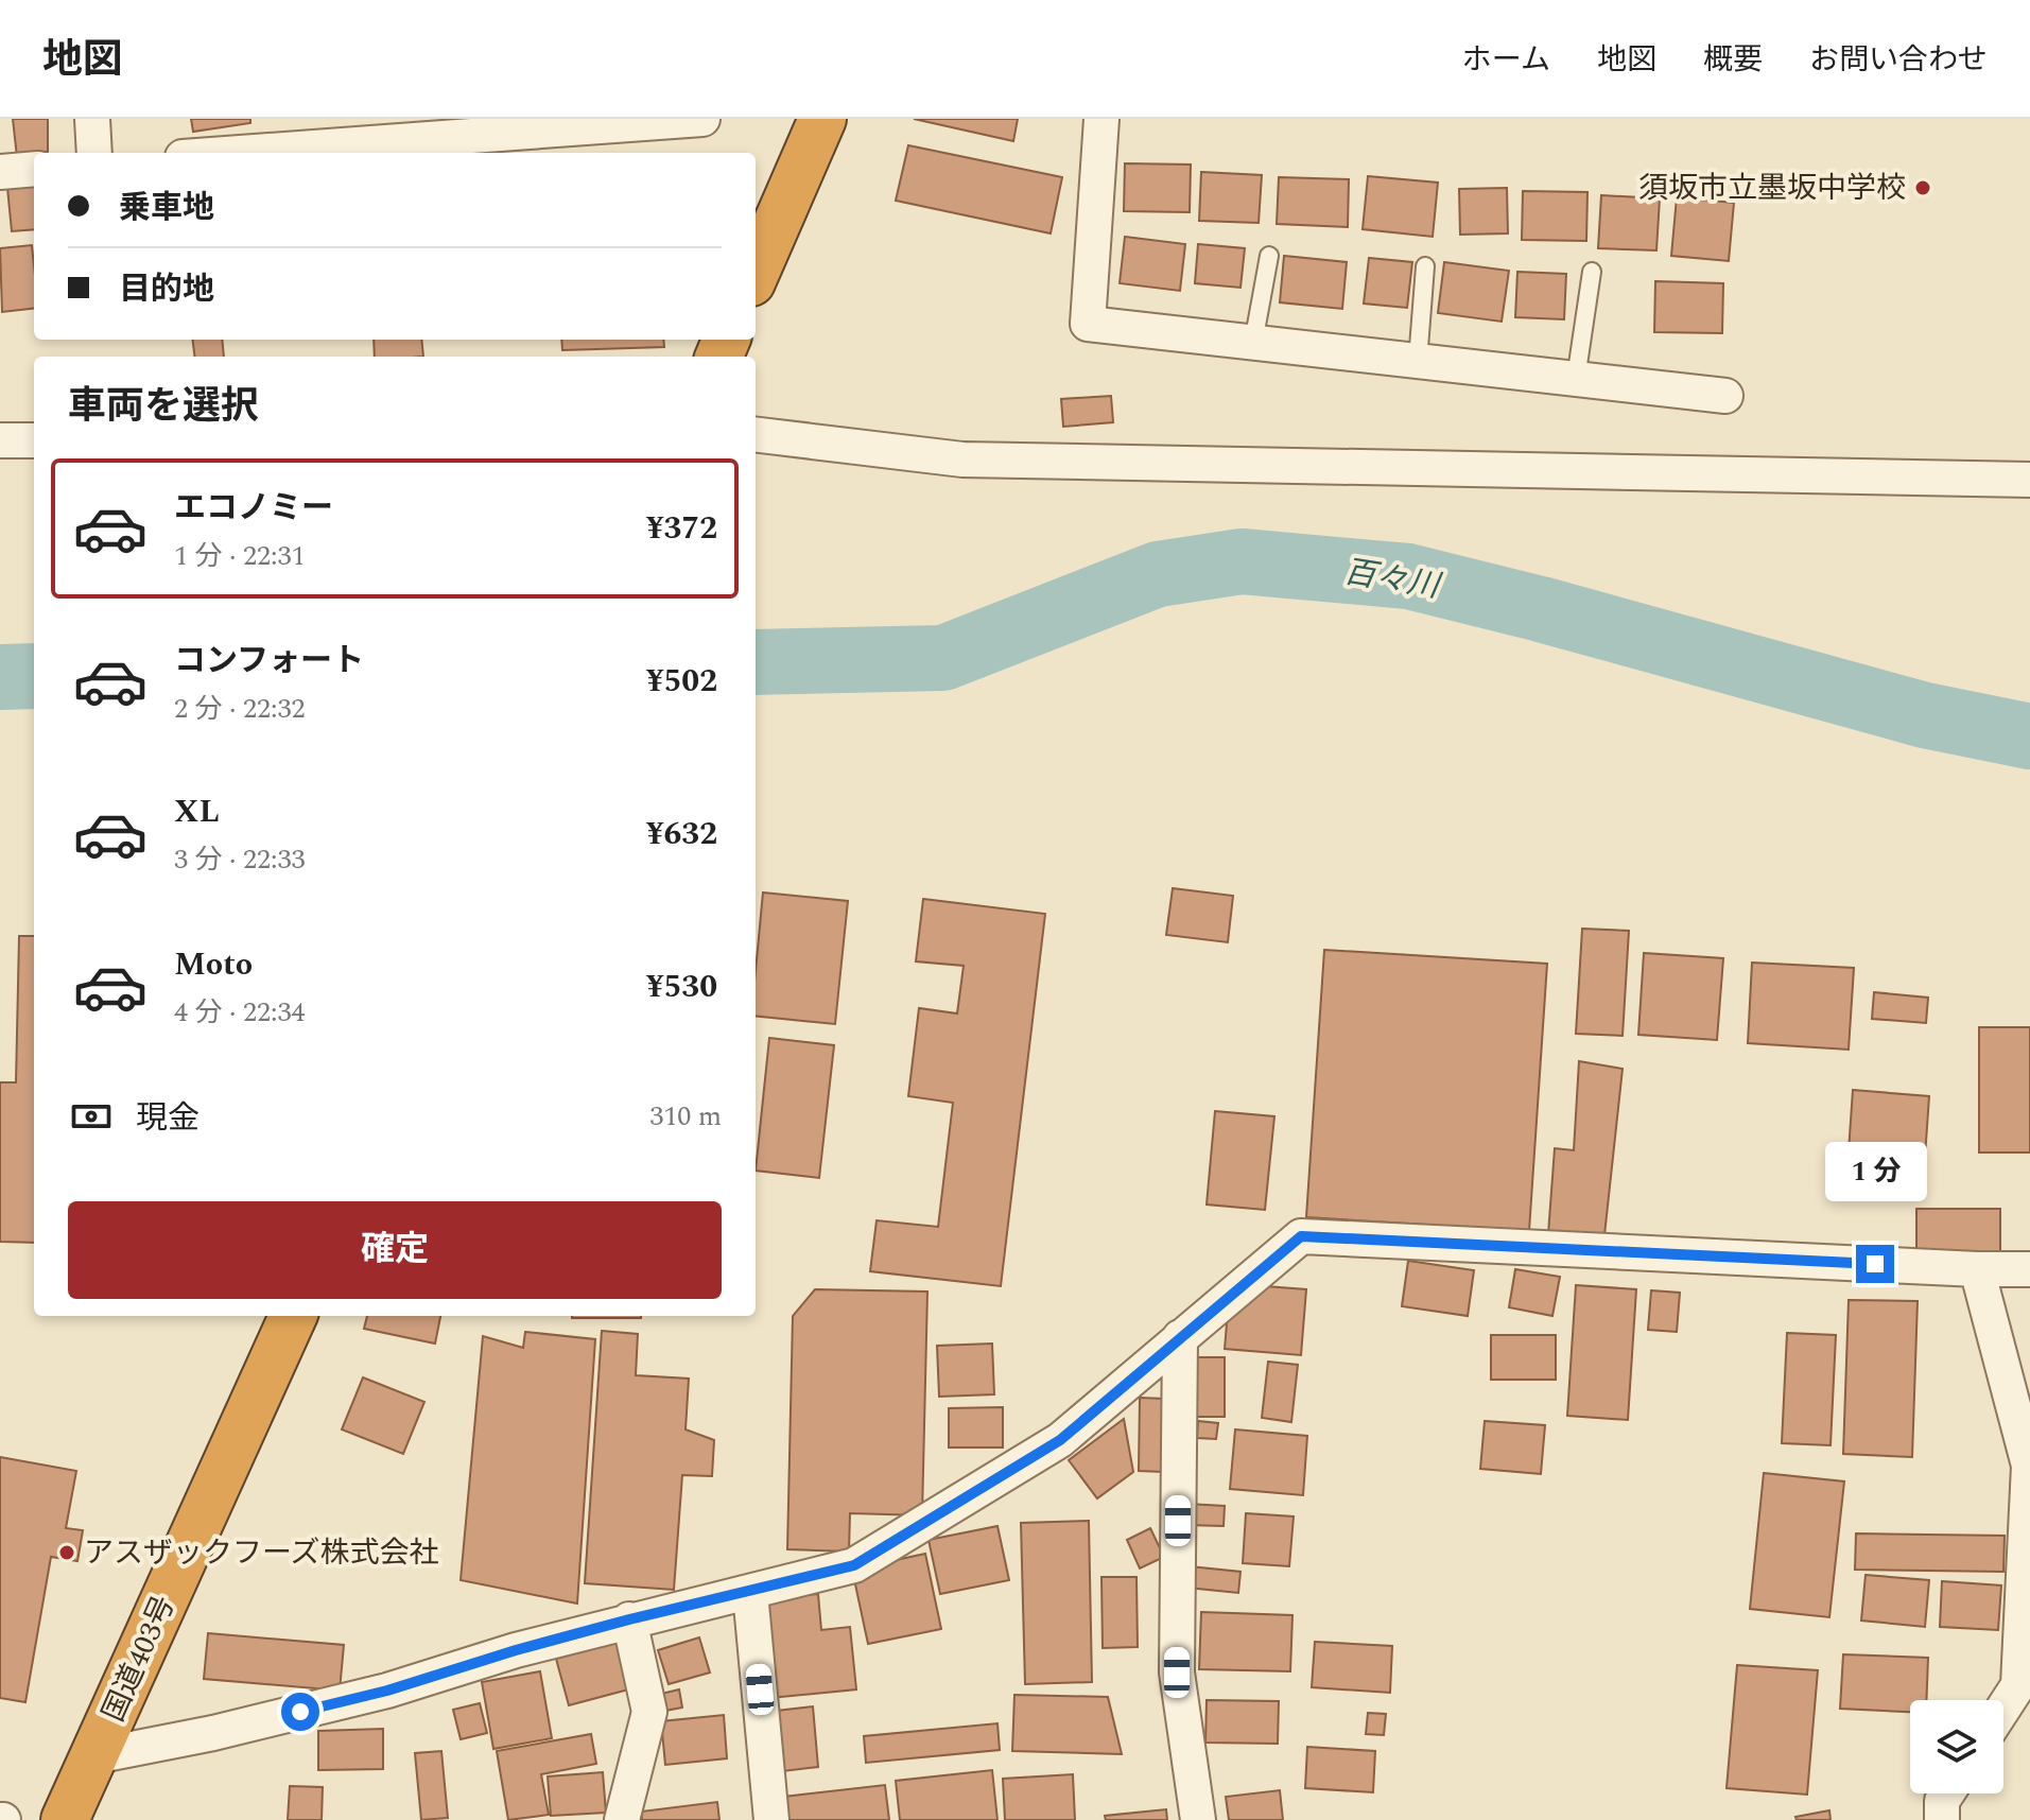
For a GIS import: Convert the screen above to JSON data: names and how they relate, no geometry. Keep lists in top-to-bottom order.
{
  "streets": {
    "highway": ["国道403号"]
  },
  "water": ["百々川"],
  "places": ["須坂市立墨坂中学校", "アスザックフーズ株式会社"],
  "page": {
    "header": "地図",
    "nav": [
      "ホーム",
      "地図",
      "概要",
      "お問い合わせ"
    ],
    "banner": ["乗車地", "目的地"],
    "heading": "車両を選択",
    "list": [
      {
        "name": "エコノミー",
        "note": "1 分 · 22:31",
        "value": "¥372"
      },
      {
        "name": "コンフォート",
        "note": "2 分 · 22:32",
        "value": "¥502"
      },
      {
        "name": "XL",
        "note": "3 分 · 22:33",
        "value": "¥632"
      },
      {
        "name": "Moto",
        "note": "4 分 · 22:34",
        "value": "¥530"
      }
    ],
    "pay": ["現金", "310 m"],
    "bubble": "1 分",
    "buttons": "確定"
  }
}
